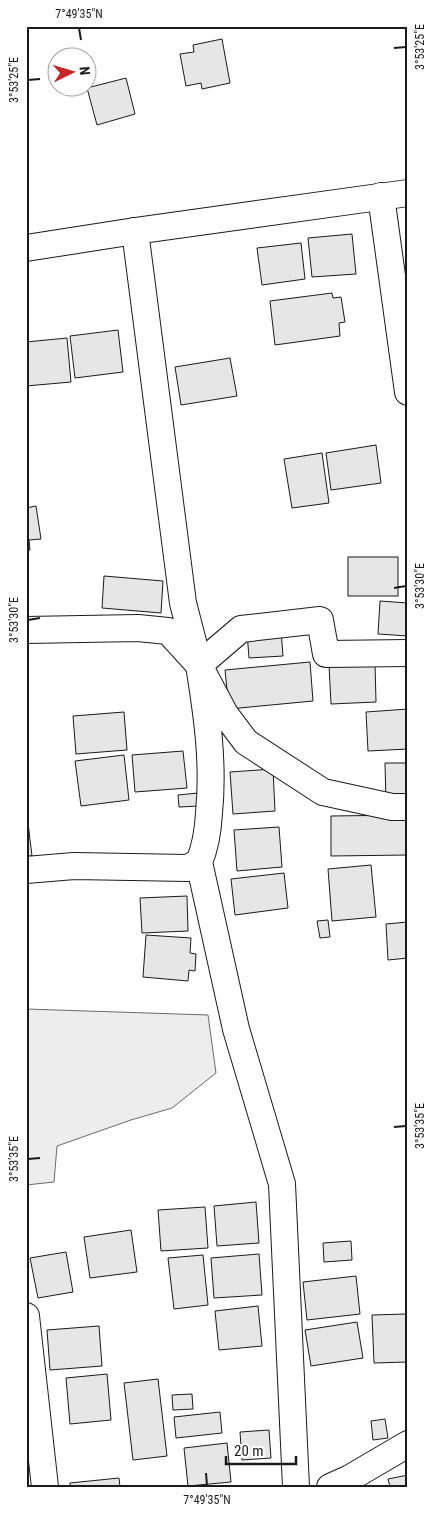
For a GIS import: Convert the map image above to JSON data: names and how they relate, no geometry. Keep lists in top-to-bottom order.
{
  "scale_bar": "20 m",
  "north": "right",
  "coordinates": [
    "7°49'35\"N",
    "3°53'25\"E",
    "3°53'30\"E",
    "3°53'35\"E"
  ]
}
